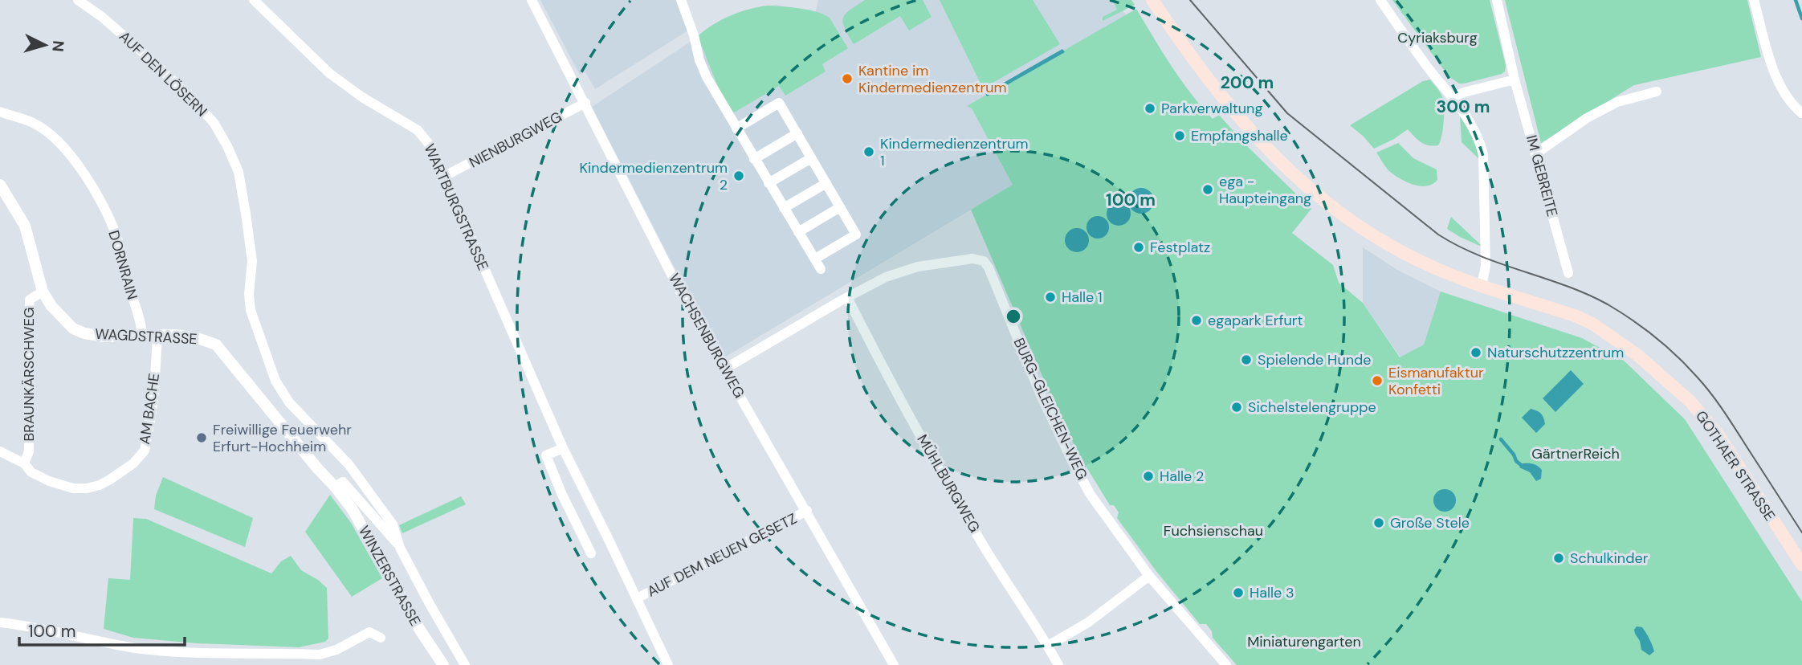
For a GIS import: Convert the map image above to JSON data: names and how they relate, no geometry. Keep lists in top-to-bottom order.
{
  "streets": {
    "main road": ["GOTHAER STRASSE"],
    "street": [
      "AUF DEN LÖSERN",
      "NIENBURGWEG",
      "IM GEBREITE",
      "WARTBURGSTRASSE",
      "DORNRAIN",
      "WACHSENBURGWEG",
      "WAGDSTRASSE",
      "BRAUNKÄRSCHWEG",
      "AM BACHE",
      "BURG-GLEICHEN-WEG",
      "MÜHLBURGWEG",
      "AUF DEM NEUEN GESETZ",
      "WINZERSTRASSE"
    ]
  },
  "crossings": [
    ["AUF DEN LÖSERN", "WINZERSTRASSE"],
    ["NIENBURGWEG", "WARTBURGSTRASSE"],
    ["NIENBURGWEG", "WACHSENBURGWEG"],
    ["WARTBURGSTRASSE", "AUF DEM NEUEN GESETZ"],
    ["DORNRAIN", "WAGDSTRASSE"],
    ["WACHSENBURGWEG", "BURG-GLEICHEN-WEG"],
    ["WACHSENBURGWEG", "AUF DEM NEUEN GESETZ"],
    ["WAGDSTRASSE", "BRAUNKÄRSCHWEG"],
    ["WAGDSTRASSE", "AM BACHE"],
    ["WAGDSTRASSE", "WINZERSTRASSE"],
    ["BRAUNKÄRSCHWEG", "AM BACHE"],
    ["BURG-GLEICHEN-WEG", "MÜHLBURGWEG"]
  ],
  "parks": [
    "Cyriaksburg",
    "GärtnerReich",
    "Fuchsienschau",
    "Miniaturengarten"
  ],
  "places": [
    "Kantine im Kindermedienzentrum",
    "Parkverwaltung",
    "Empfangshalle",
    "Kindermedienzentrum 1",
    "Kindermedienzentrum 2",
    "ega - Haupteingang",
    "Festplatz",
    "Halle 1",
    "egapark Erfurt",
    "Naturschutzzentrum",
    "Spielende Hunde",
    "Eismanufaktur Konfetti",
    "Sichelstelengruppe",
    "Freiwillige Feuerwehr Erfurt-Hochheim",
    "Halle 2",
    "Große Stele",
    "Schulkinder",
    "Halle 3"
  ],
  "scale_bar": "100 m",
  "north": "right",
  "rings": ["200 m", "300 m", "100 m"]
}
